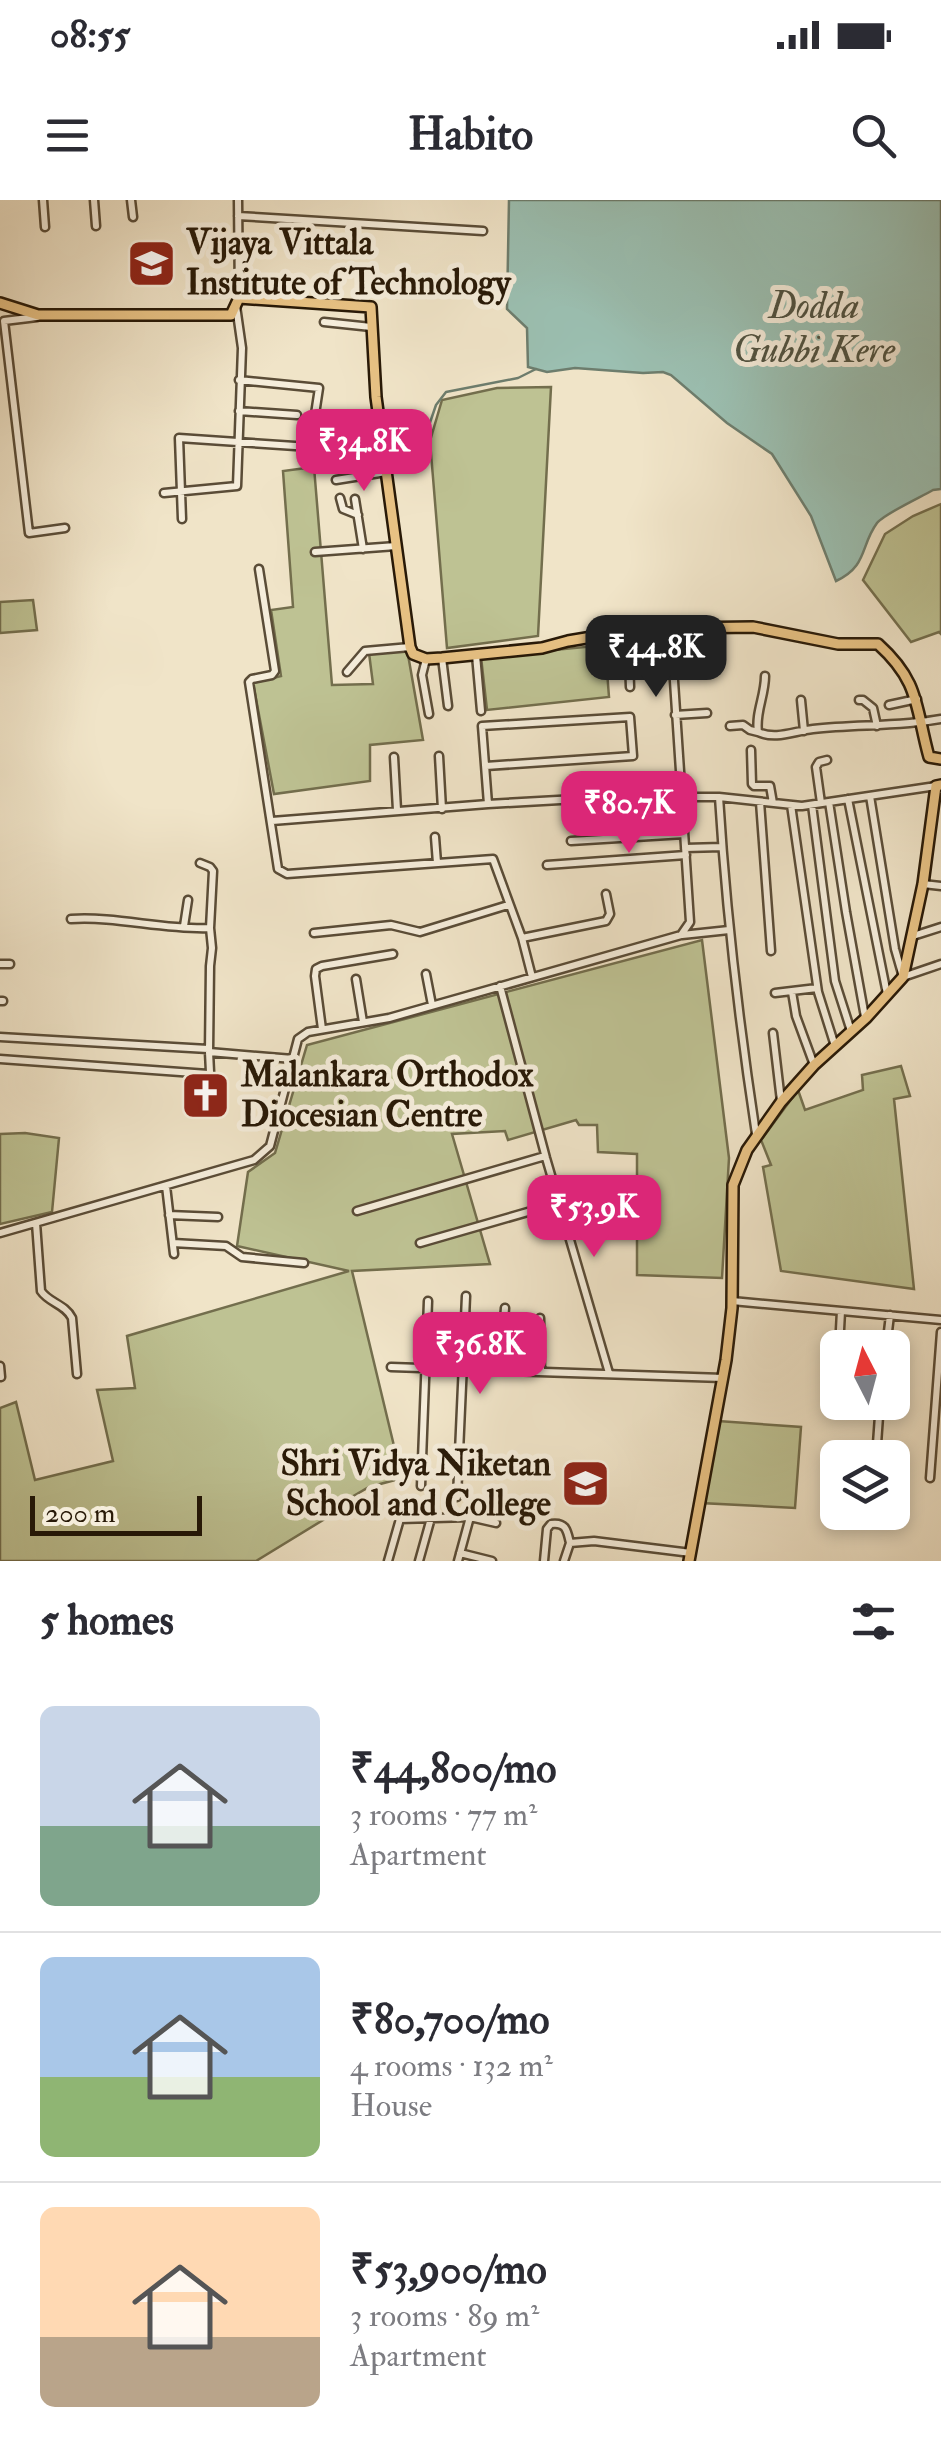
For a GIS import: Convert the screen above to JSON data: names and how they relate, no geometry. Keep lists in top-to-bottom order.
{
  "water": ["Dodda Gubbi Kere"],
  "places": {
    "school or university": ["Vijaya Vittala Institute of Technology", "Shri Vidya Niketan School and College"],
    "church": ["Malankara Orthodox Diocesian Centre"]
  },
  "scale_bar": "200 m",
  "north": "top",
  "page": {
    "status": "08:55",
    "header": "Habito",
    "price": [
      "₹34.8K",
      "₹44.8K",
      "₹80.7K",
      "₹53.9K",
      "₹36.8K"
    ],
    "scale": "200 m",
    "heading": "5 homes",
    "list": [
      {
        "name": "₹44,800/mo",
        "note": "3 rooms · 77 m² · Apartment"
      },
      {
        "name": "₹80,700/mo",
        "note": "4 rooms · 132 m² · House"
      },
      {
        "name": "₹53,900/mo",
        "note": "3 rooms · 89 m² · Apartment"
      }
    ]
  }
}
